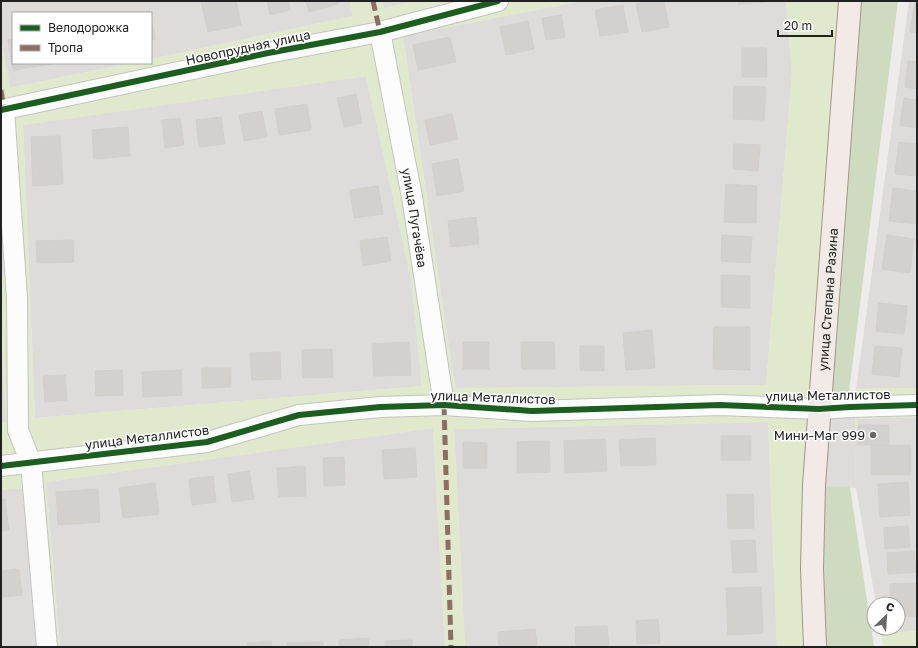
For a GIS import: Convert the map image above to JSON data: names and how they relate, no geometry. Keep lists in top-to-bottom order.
{
  "streets": {
    "main road": ["улица Степана Разина"],
    "street": ["Новопрудная улица", "улица Пугачёва", "улица Металлистов"]
  },
  "crossings": [
    ["Новопрудная улица", "улица Пугачёва"],
    ["улица Пугачёва", "улица Металлистов"],
    ["улица Степана Разина", "улица Металлистов"]
  ],
  "places": ["Мини-Маг 999"],
  "legend": ["Велодорожка", "Тропа"],
  "scale_bar": "20 m",
  "north": "top right"
}
